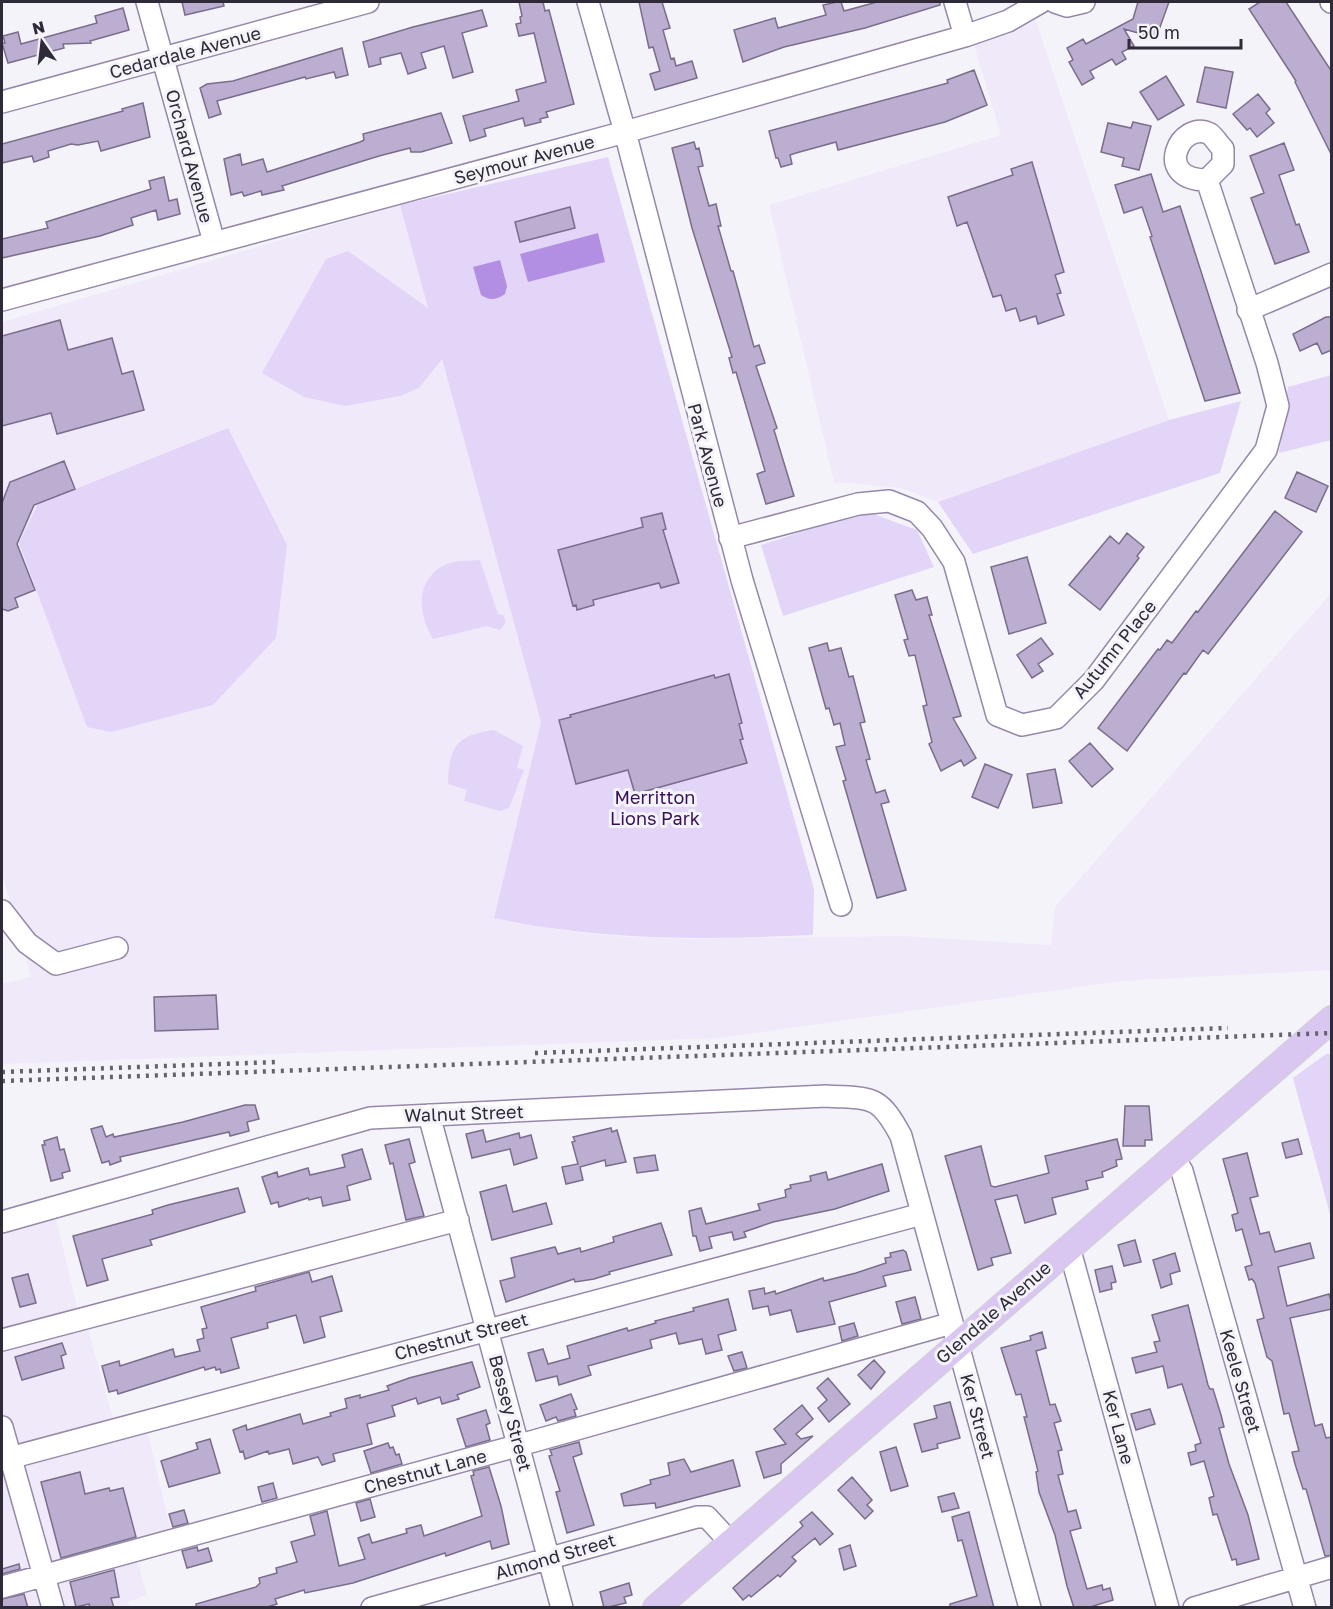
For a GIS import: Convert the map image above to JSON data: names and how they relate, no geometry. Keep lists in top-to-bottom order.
{
  "streets": {
    "main road": ["Glendale Avenue"],
    "street": [
      "Cedardale Avenue",
      "Orchard Avenue",
      "Seymour Avenue",
      "Park Avenue",
      "Autumn Place",
      "Walnut Street",
      "Chestnut Street",
      "Keele Street",
      "Bessey Street",
      "Ker Street",
      "Ker Lane",
      "Chestnut Lane",
      "Almond Street"
    ]
  },
  "crossings": [
    ["Cedardale Avenue", "Orchard Avenue"],
    ["Orchard Avenue", "Seymour Avenue"],
    ["Seymour Avenue", "Park Avenue"],
    ["Park Avenue", "Autumn Place"],
    ["Walnut Street", "Bessey Street"],
    ["Walnut Street", "Ker Street"],
    ["Glendale Avenue", "Keele Street"],
    ["Glendale Avenue", "Ker Street"],
    ["Glendale Avenue", "Ker Lane"],
    ["Glendale Avenue", "Chestnut Lane"],
    ["Glendale Avenue", "Almond Street"],
    ["Chestnut Street", "Bessey Street"],
    ["Chestnut Street", "Ker Street"],
    ["Bessey Street", "Chestnut Lane"],
    ["Bessey Street", "Almond Street"],
    ["Ker Street", "Chestnut Lane"]
  ],
  "parks": ["Merritton Lions Park"],
  "scale_bar": "50 m",
  "north": "top"
}
